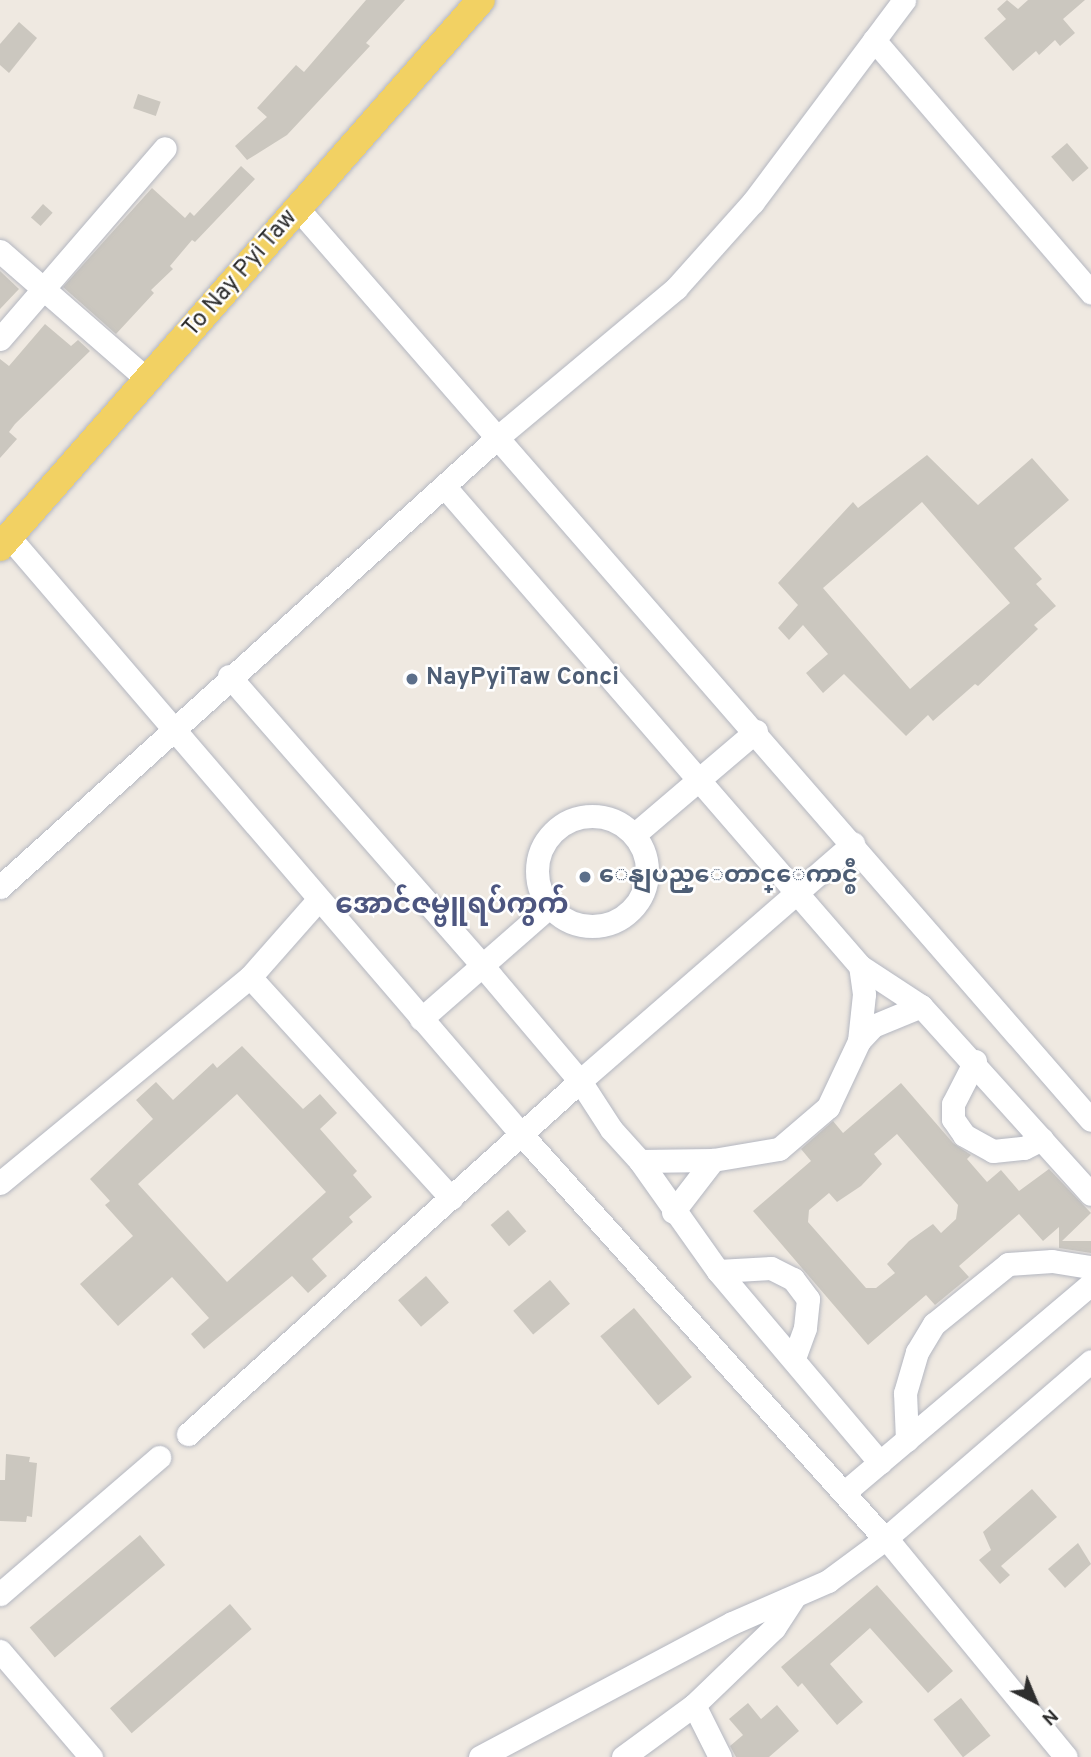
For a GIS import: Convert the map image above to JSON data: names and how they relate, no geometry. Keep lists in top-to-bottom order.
{
  "streets": {
    "main road": ["To Nay Pyi Taw"]
  },
  "districts": ["အောင်ဇမ္ဗူရပ်ကွက်"],
  "places": ["NayPyiTaw Conci", "ေနျပည္ေတာင္ေကာင္စီ"],
  "north": "bottom right"
}
